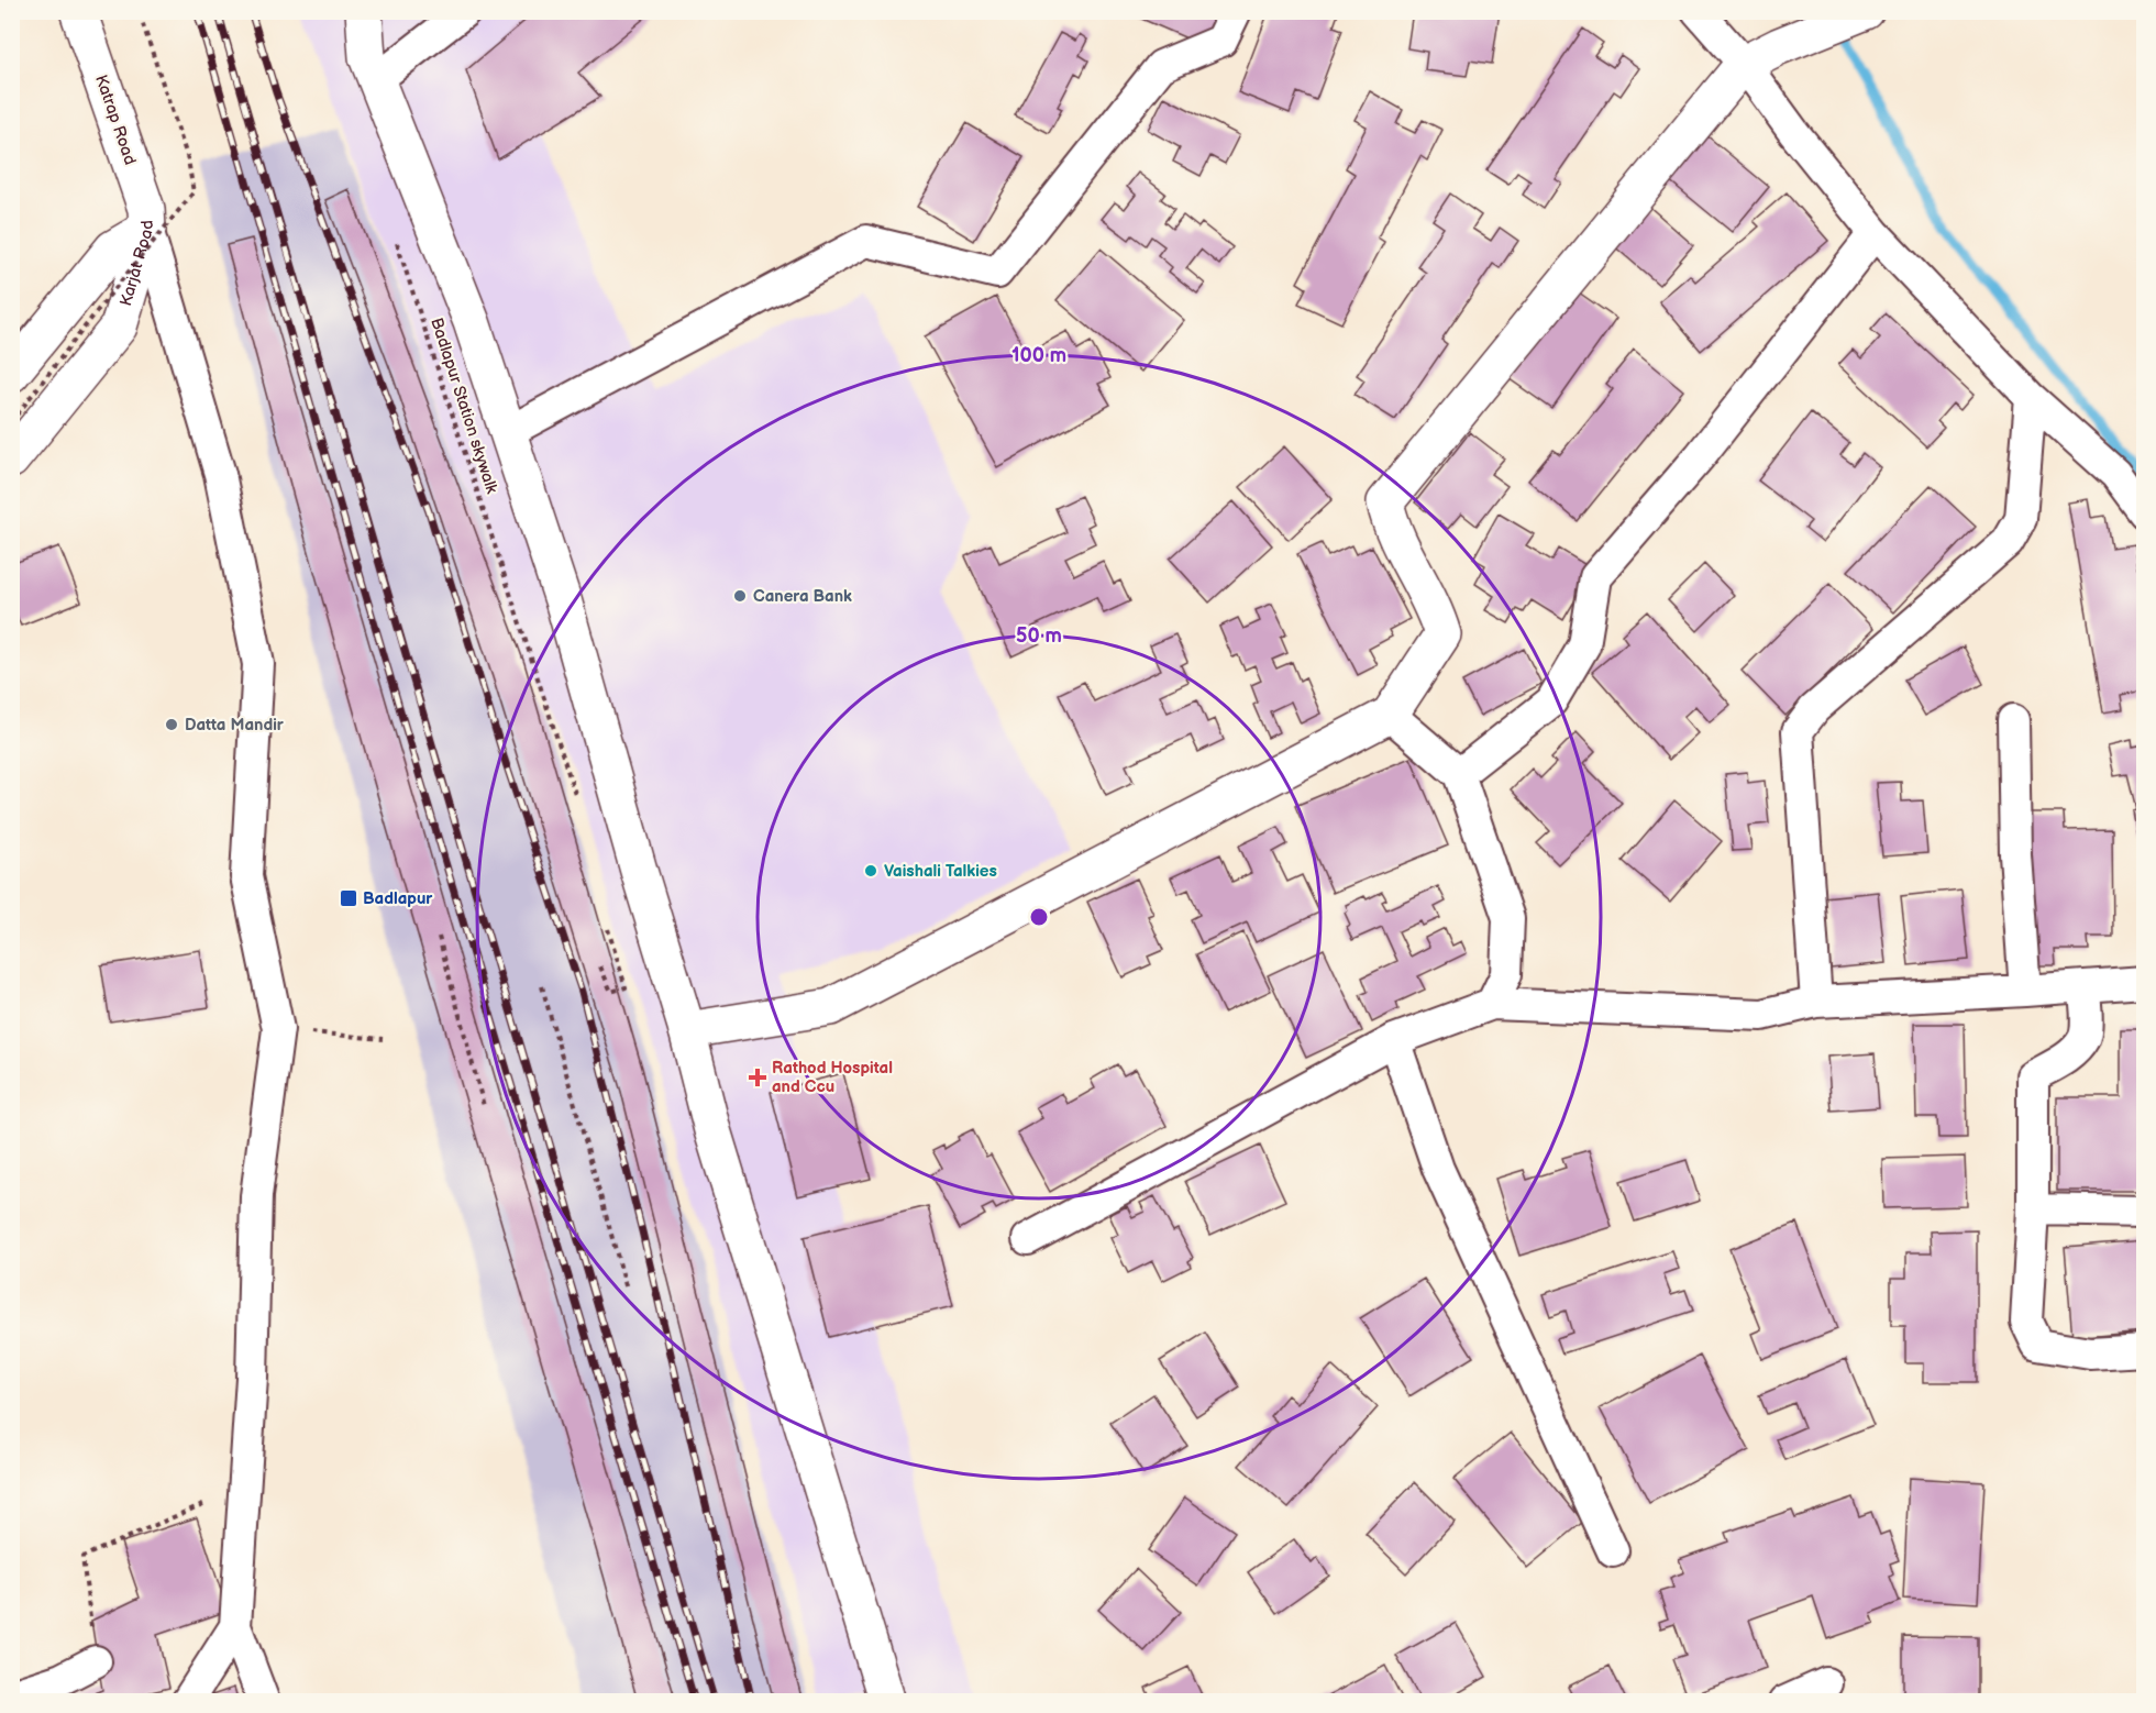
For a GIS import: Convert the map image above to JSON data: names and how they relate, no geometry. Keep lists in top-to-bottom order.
{
  "streets": {
    "main road": ["Katrap Road", "Karjat Road"],
    "path": ["Badlapur Station skywalk"]
  },
  "crossings": [
    ["Katrap Road", "Karjat Road"]
  ],
  "places": {
    "other": ["Canera Bank", "Datta Mandir", "Vaishali Talkies"],
    "transit": ["Badlapur"],
    "health": ["Rathod Hospital and Ccu"]
  },
  "rings": ["100 m", "50 m"]
}
